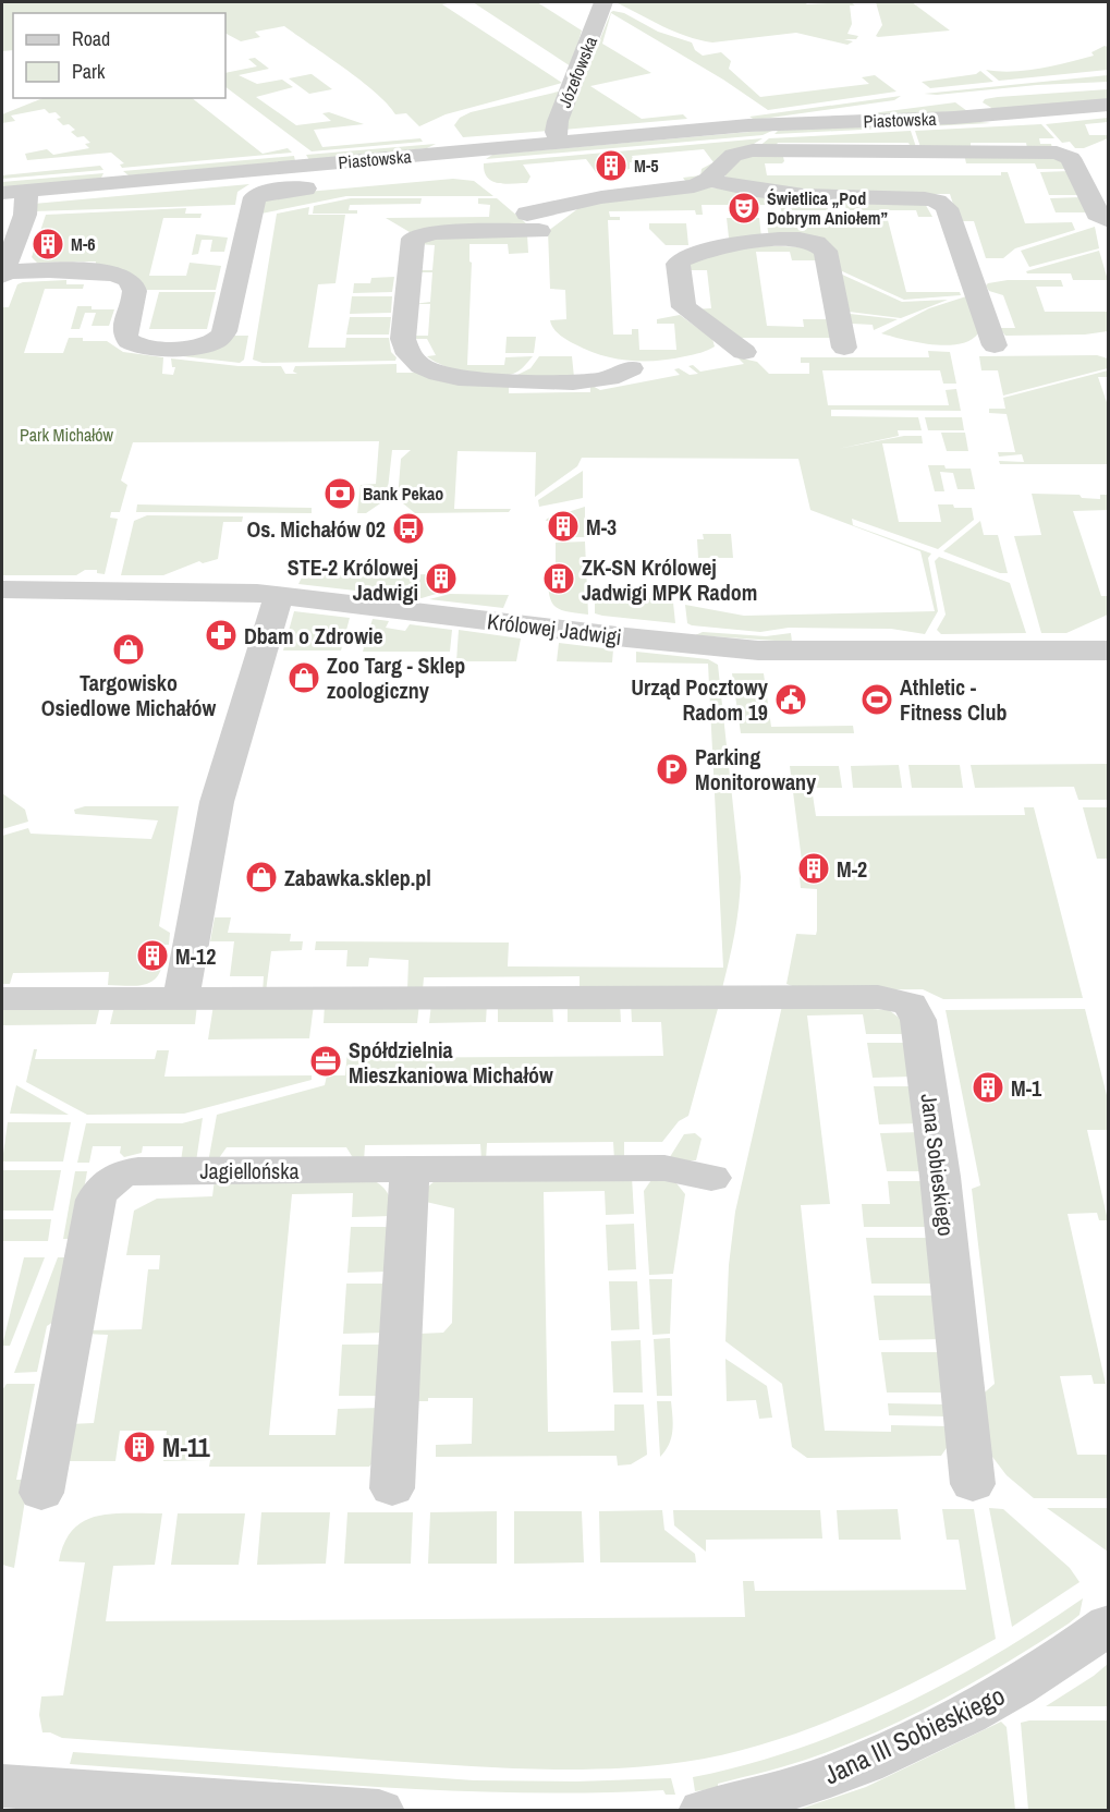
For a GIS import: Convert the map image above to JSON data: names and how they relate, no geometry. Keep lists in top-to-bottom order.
{
  "streets": {
    "street": [
      "Józefowska",
      "Piastowska",
      "Królowej Jadwigi",
      "Jana Sobieskiego",
      "Jagiellońska",
      "Jana III Sobieskiego"
    ]
  },
  "crossings": [
    ["Józefowska", "Piastowska"]
  ],
  "parks": ["Park Michałów"],
  "places": {
    "building": [
      "M-5",
      "M-6",
      "M-3",
      "STE-2 Królowej Jadwigi",
      "ZK-SN Królowej Jadwigi MPK Radom",
      "M-2",
      "M-12",
      "M-1",
      "M-11"
    ],
    "theatre": ["Świetlica „Pod Dobrym Aniołem”"],
    "bank": ["Bank Pekao"],
    "bus stop": ["Os. Michałów 02"],
    "pharmacy": ["Dbam o Zdrowie"],
    "shop": ["Targowisko Osiedlowe Michałów", "Zoo Targ - Sklep zoologiczny", "Zabawka.sklep.pl"],
    "public building": ["Urząd Pocztowy Radom 19"],
    "sports": ["Athletic - Fitness Club"],
    "parking": ["Parking Monitorowany"],
    "office": ["Spółdzielnia Mieszkaniowa Michałów"]
  },
  "legend": ["Road", "Park"]
}
